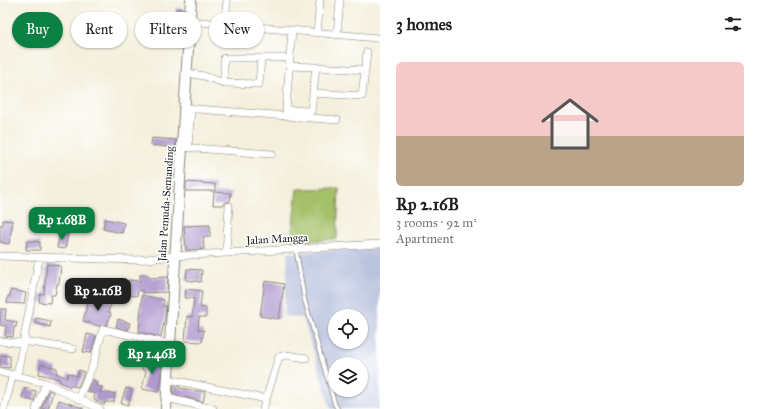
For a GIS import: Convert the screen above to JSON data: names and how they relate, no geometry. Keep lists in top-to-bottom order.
{
  "streets": {
    "main road": ["Jalan Pemuda-Semanding"],
    "street": ["Jalan Mangga"]
  },
  "crossings": [
    ["Jalan Pemuda-Semanding", "Jalan Mangga"]
  ],
  "page": {
    "heading": "3 homes",
    "chip": [
      "Buy",
      "Rent",
      "Filters",
      "New"
    ],
    "list": [
      {
        "name": "Rp 2.16B",
        "note": "3 rooms · 92 m² · Apartment"
      }
    ],
    "price": ["Rp 1.68B", "Rp 2.16B", "Rp 1.46B"]
  }
}
